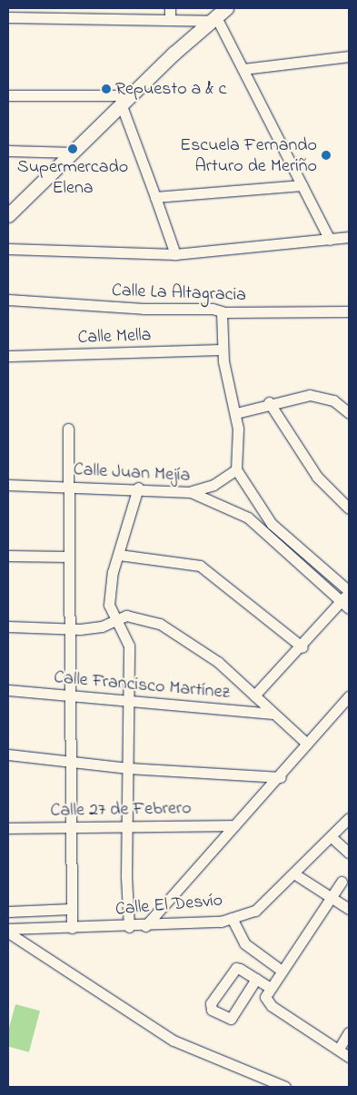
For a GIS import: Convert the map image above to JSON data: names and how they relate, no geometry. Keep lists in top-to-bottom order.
{
  "streets": {
    "street": [
      "Calle La Altagracia",
      "Calle Mella",
      "Calle Juan Mejía",
      "Calle Francisco Martínez",
      "Calle 27 de Febrero",
      "Calle El Desvío"
    ]
  },
  "places": ["Repuesto a & c", "Supermercado Elena", "Escuela Fernando Arturo de Meriño"]
}
